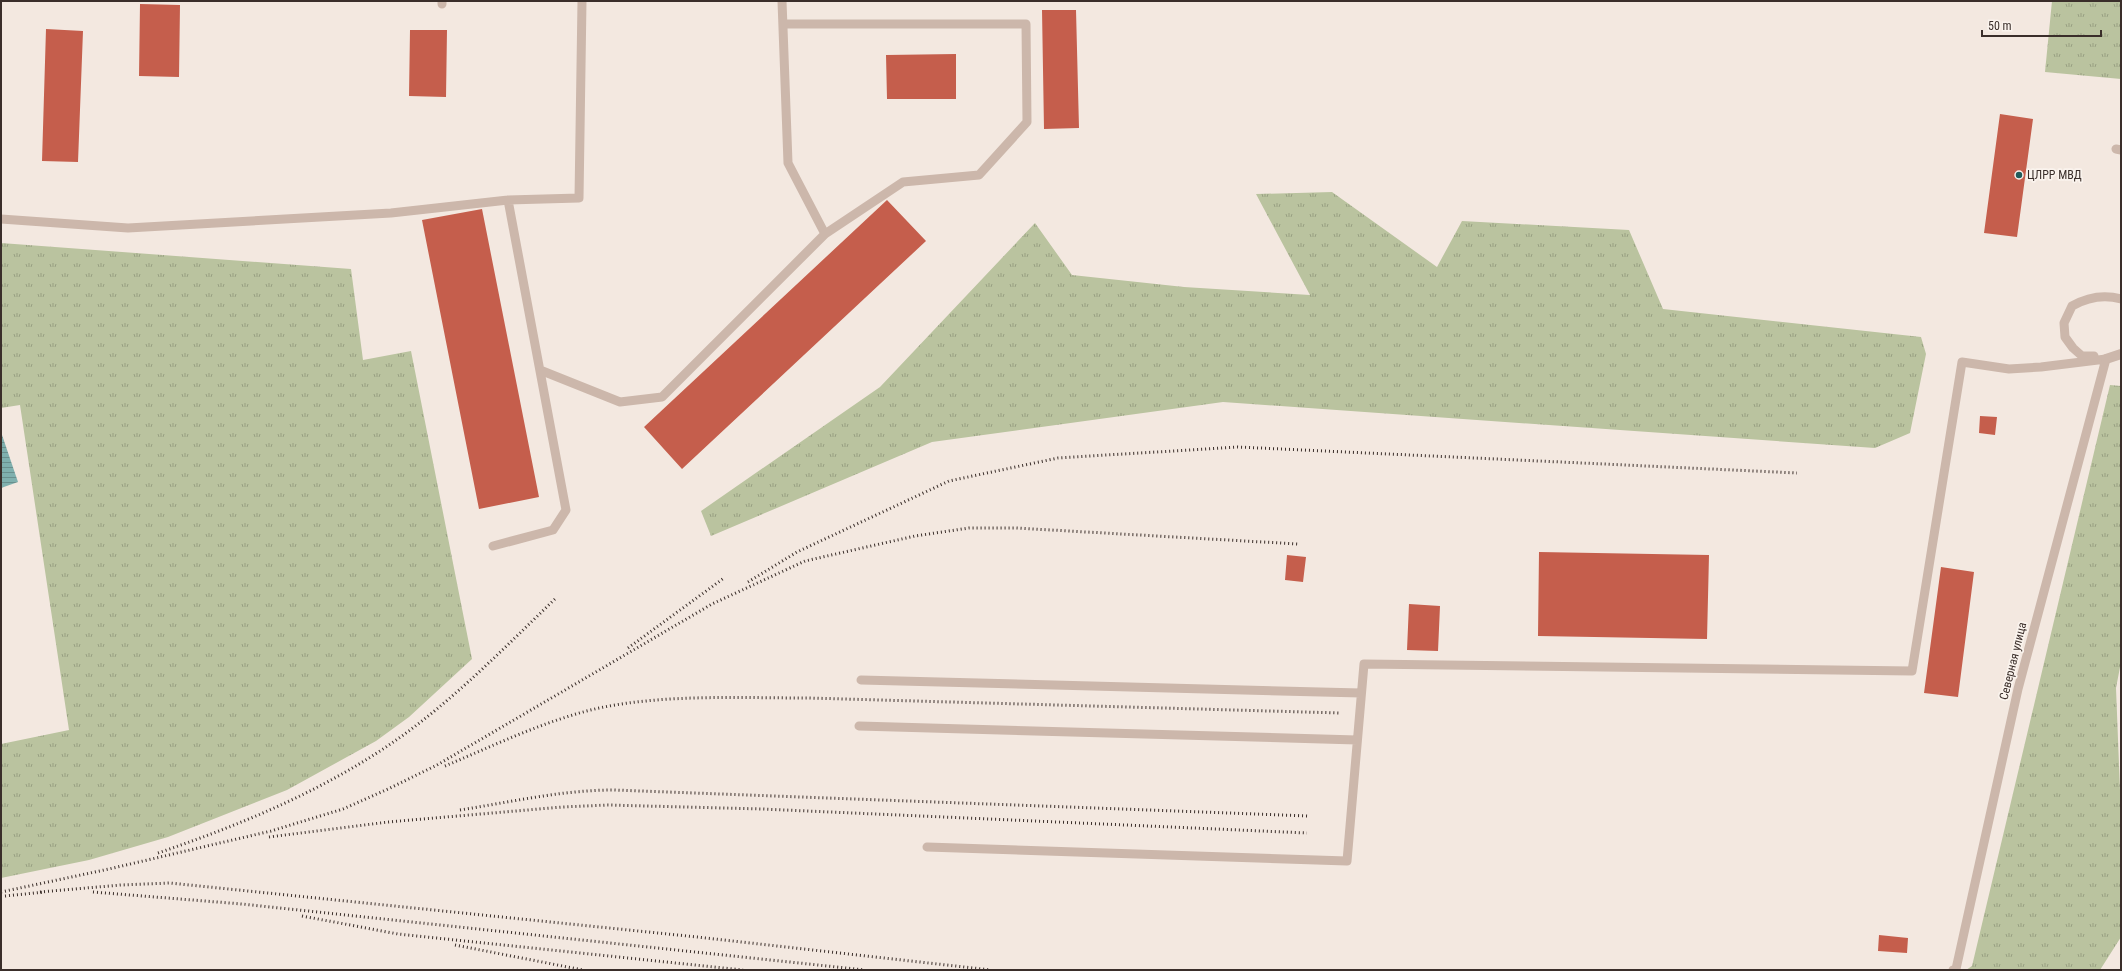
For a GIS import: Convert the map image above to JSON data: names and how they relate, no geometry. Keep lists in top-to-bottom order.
{
  "streets": {
    "lane": ["Северная улица"]
  },
  "places": ["ЦЛРР МВД"],
  "scale_bar": "50 m"
}
